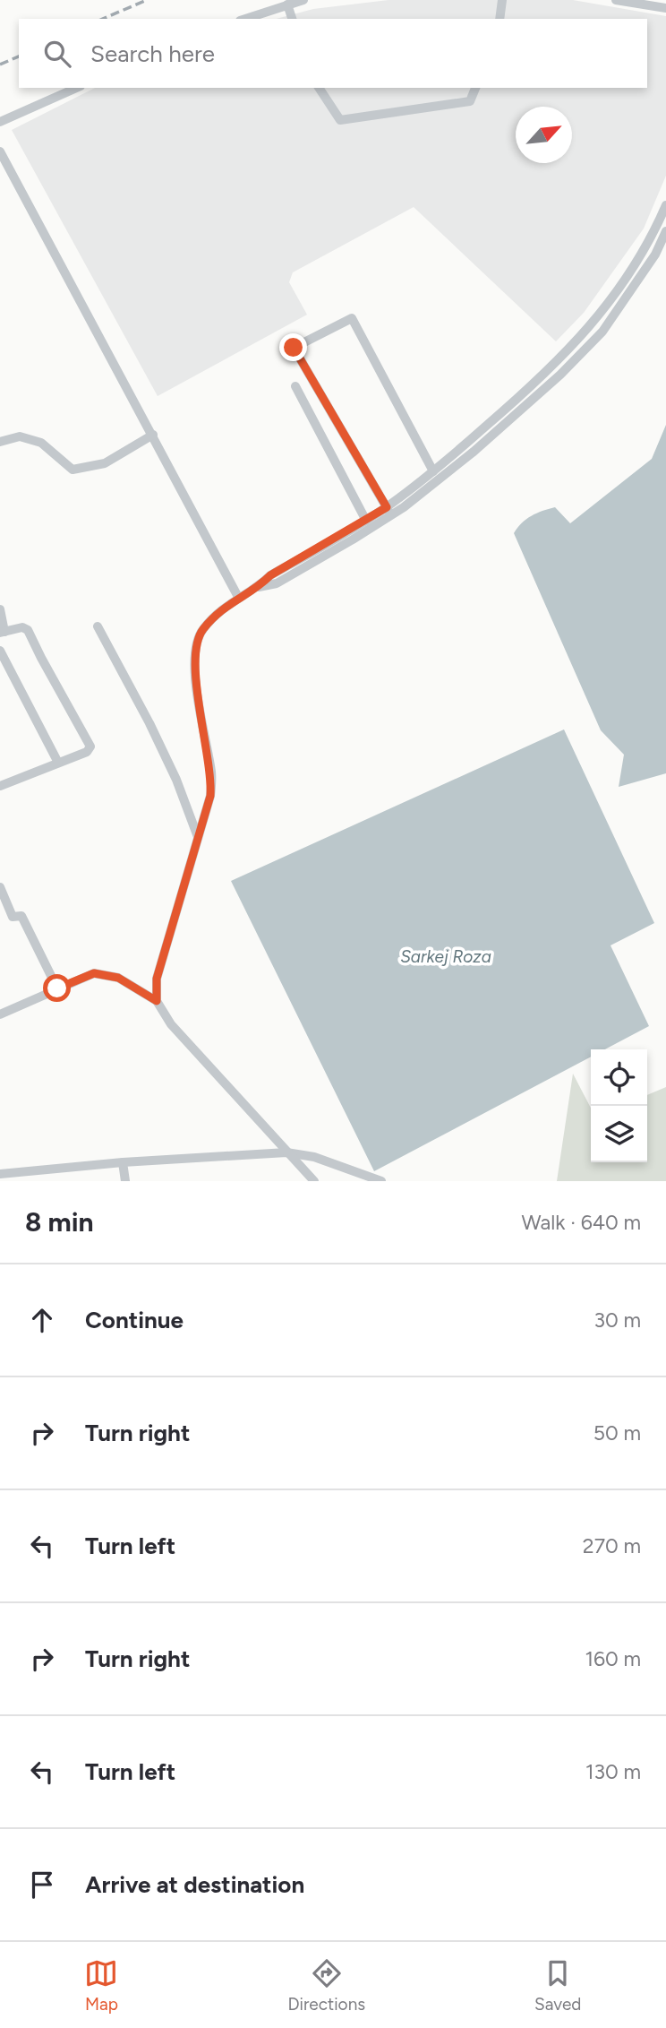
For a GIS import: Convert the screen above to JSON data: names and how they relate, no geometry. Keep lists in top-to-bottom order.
{
  "water": ["Sarkej Roza"],
  "north": "top right",
  "page": {
    "search": "Search here",
    "heading": ["8 min", "Walk · 640 m"],
    "list": [
      ["Continue", "30 m"],
      ["Turn right", "50 m"],
      ["Turn left", "270 m"],
      ["Turn right", "160 m"],
      ["Turn left", "130 m"],
      "Arrive at destination"
    ],
    "nav": ["Map", "Directions", "Saved"]
  }
}
